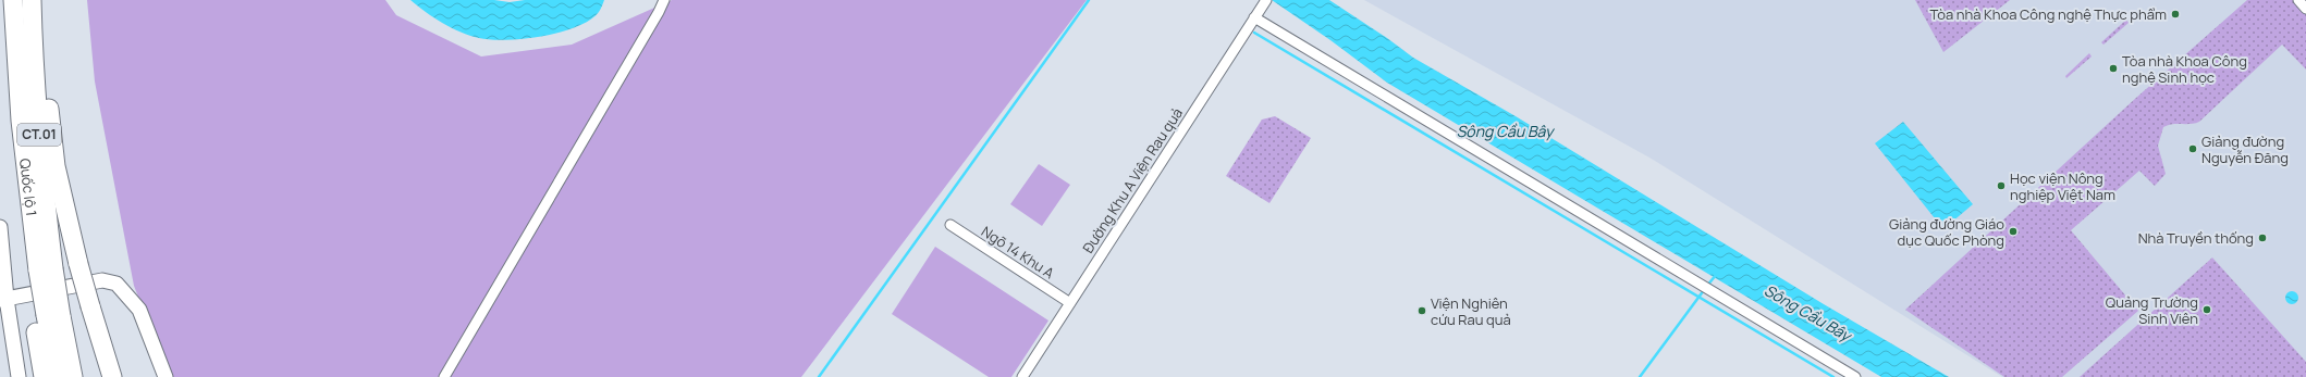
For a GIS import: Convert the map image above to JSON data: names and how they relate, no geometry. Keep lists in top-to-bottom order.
{
  "streets": {
    "highway": ["CT.01", "Quốc lộ 1"],
    "street": ["Đường Khu A Viện Rau quả", "Ngõ 14 Khu A"]
  },
  "crossings": [
    ["CT.01", "Quốc lộ 1"],
    ["Đường Khu A Viện Rau quả", "Ngõ 14 Khu A"]
  ],
  "water": ["Sông Cầu Bây"],
  "places": [
    "Tòa nhà Khoa Công nghệ Thực phẩm",
    "Tòa nhà Khoa Công nghệ Sinh học",
    "Giảng đường Nguyễn Đăng",
    "Học viện Nông nghiệp Việt Nam",
    "Giảng đường Giáo dục Quốc Phòng",
    "Nhà Truyền thống",
    "Quảng Trường Sinh Viên",
    "Viện Nghiên cứu Rau quả"
  ]
}
